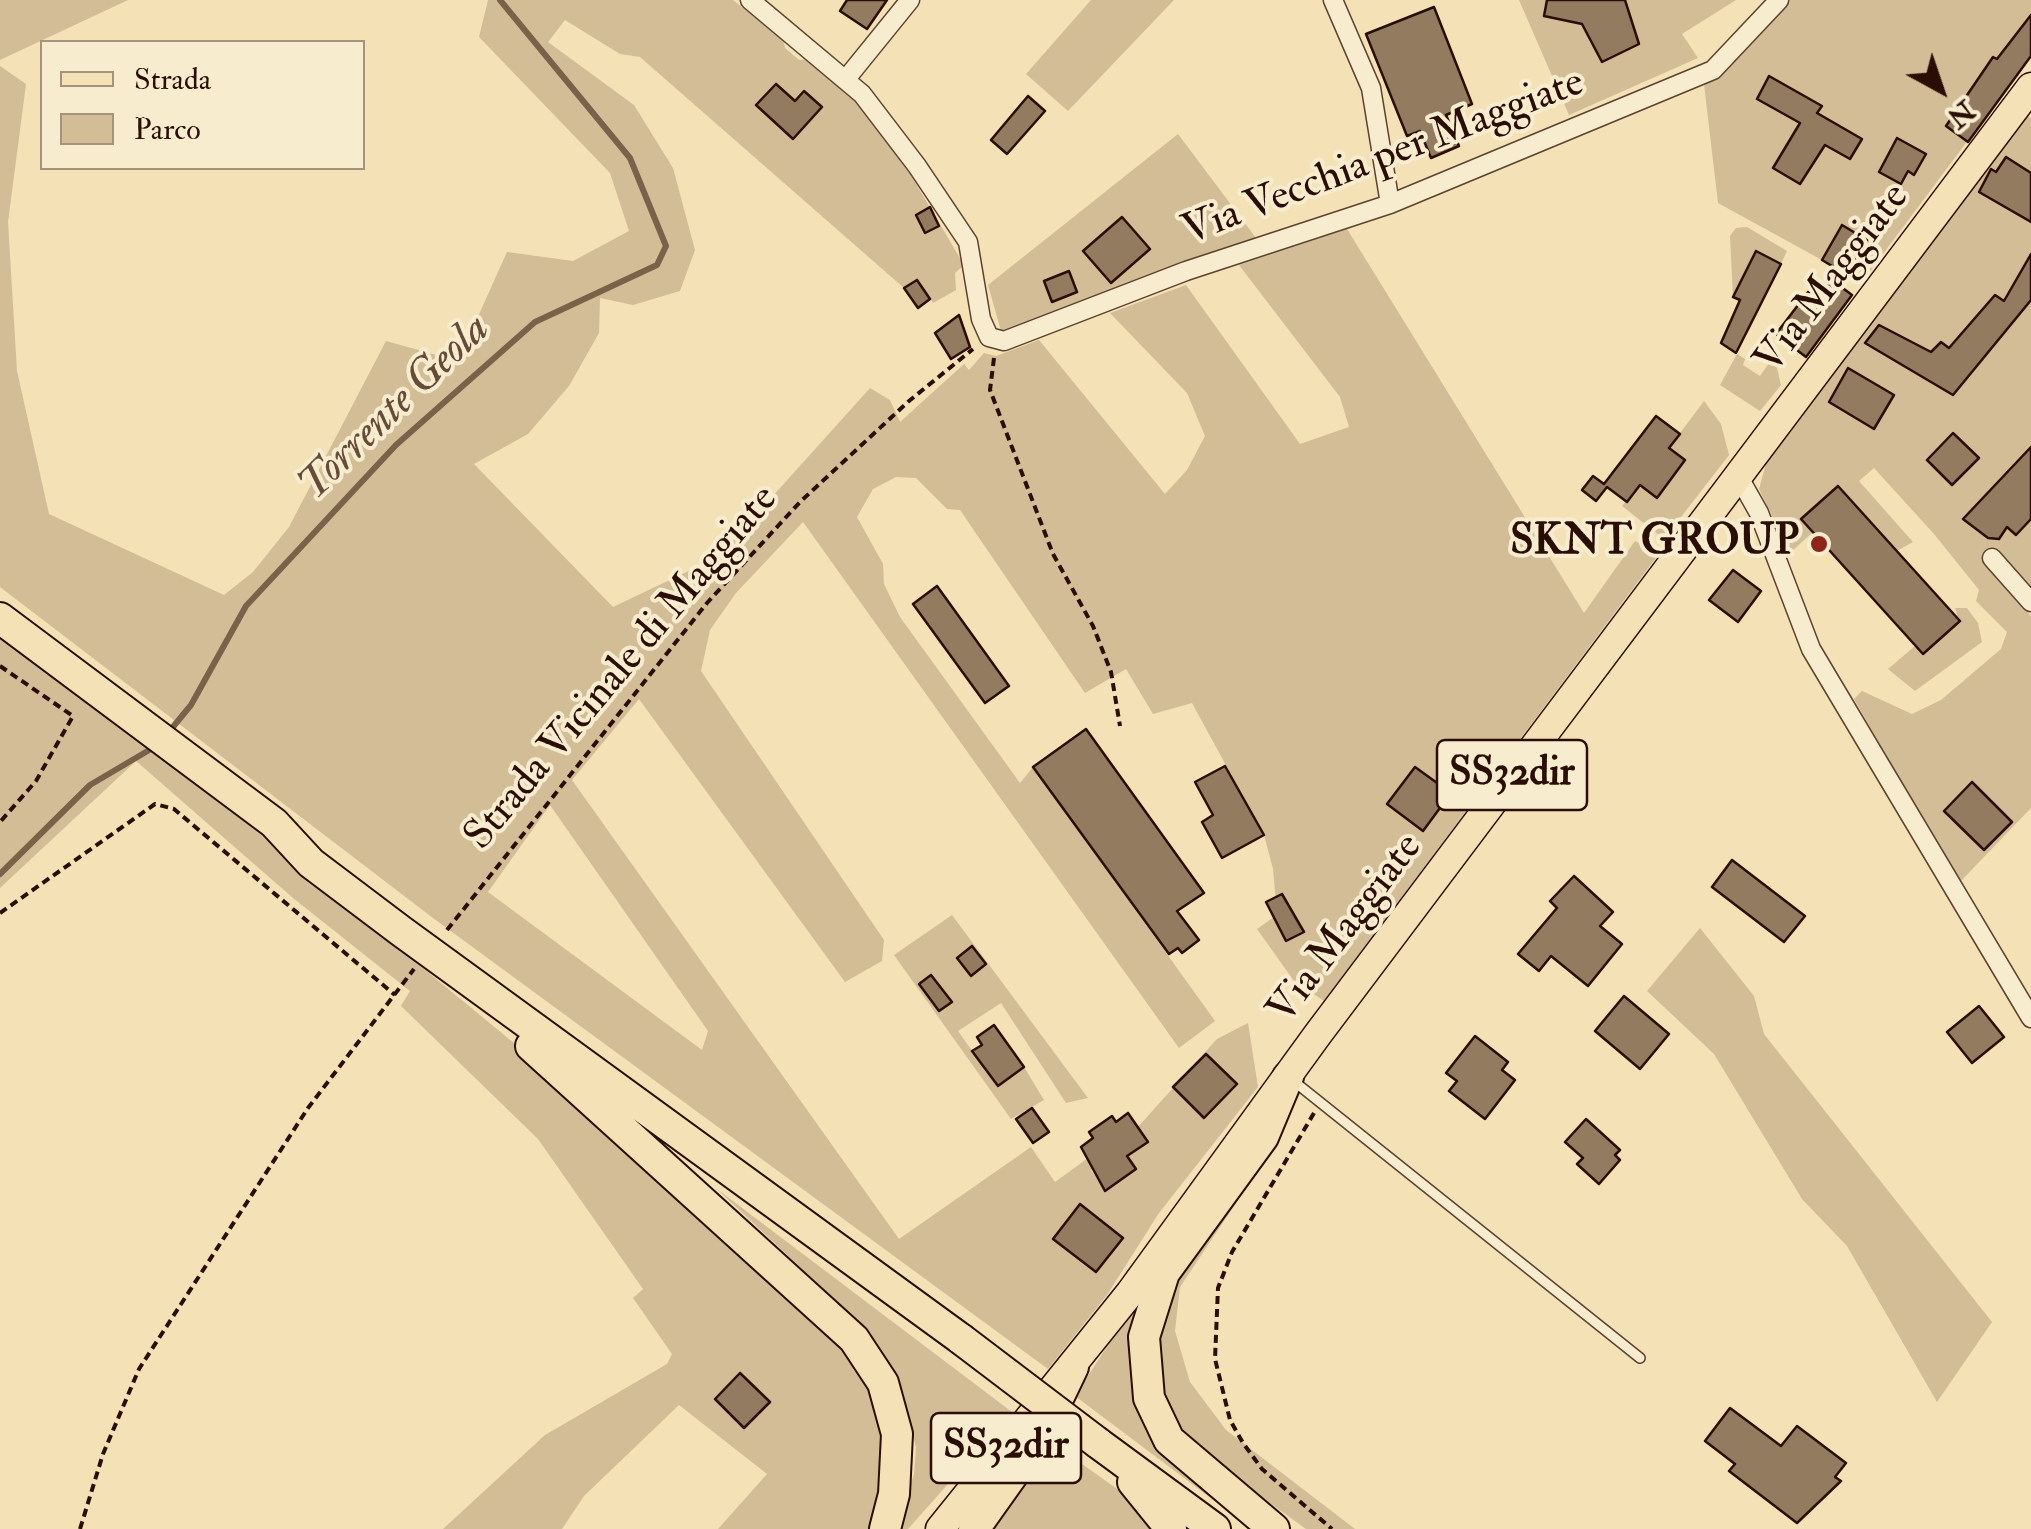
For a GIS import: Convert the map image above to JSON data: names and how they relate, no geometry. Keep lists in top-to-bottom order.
{
  "streets": {
    "main road": ["Via Maggiate", "SS32dir"],
    "street": ["Via Vecchia per Maggiate"],
    "path": ["Strada Vicinale di Maggiate"]
  },
  "crossings": [
    ["Via Vecchia per Maggiate", "Strada Vicinale di Maggiate"],
    ["Via Maggiate", "SS32dir"]
  ],
  "water": ["Torrente Geola"],
  "places": ["SKNT GROUP"],
  "legend": ["Strada", "Parco"],
  "north": "bottom right"
}
